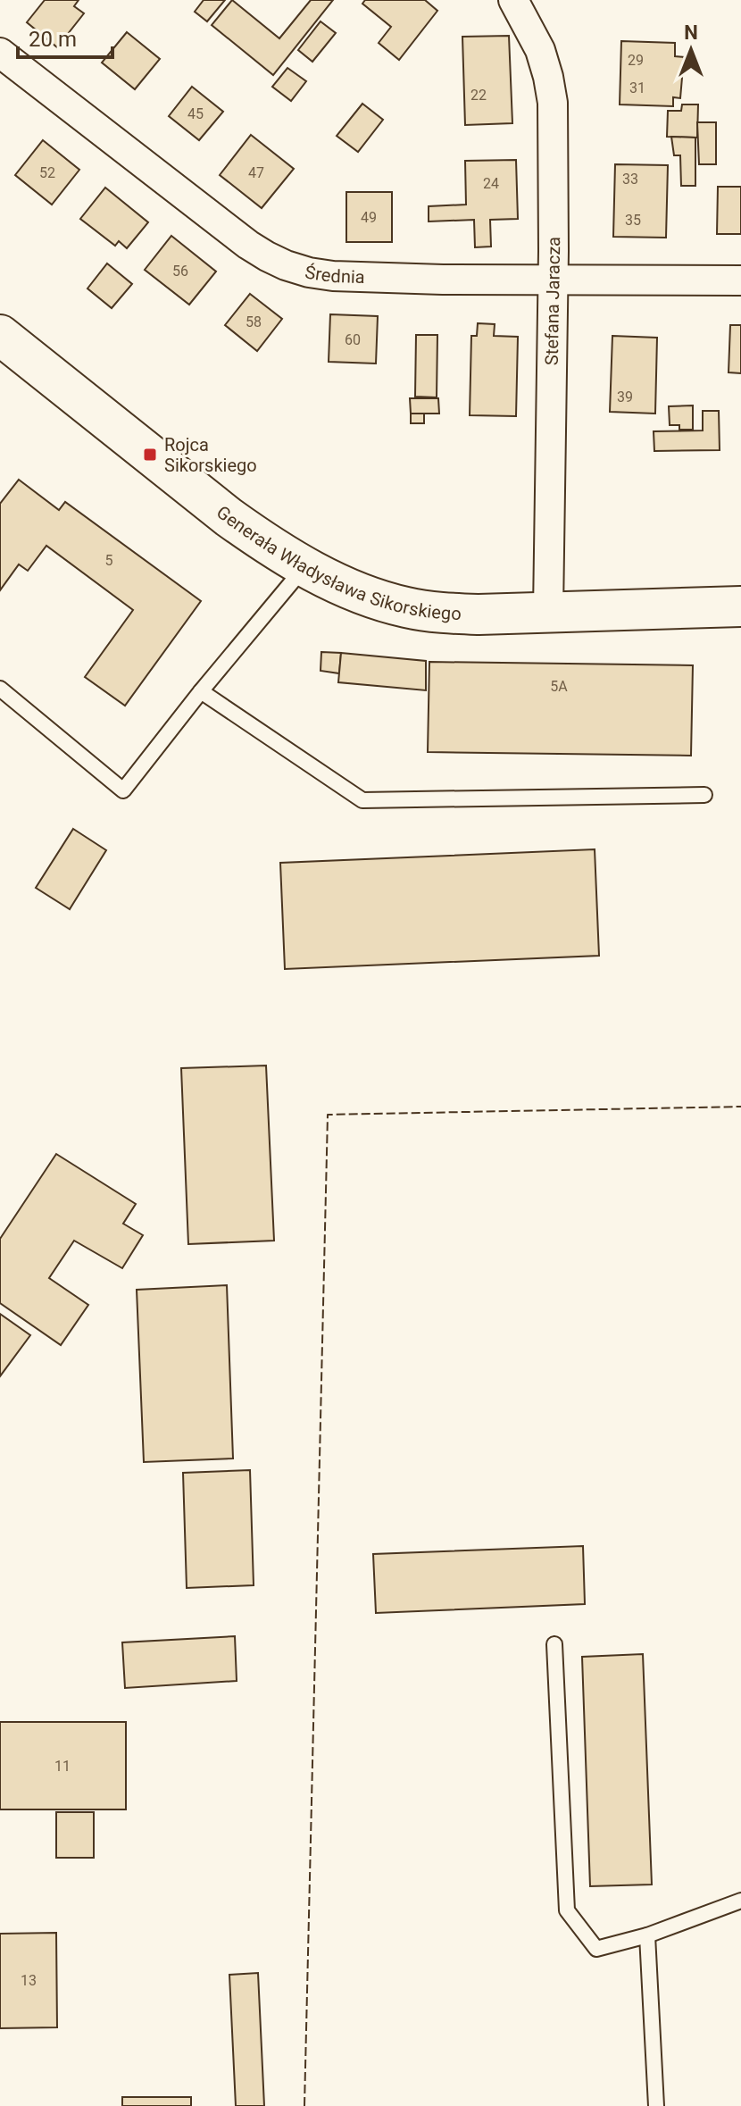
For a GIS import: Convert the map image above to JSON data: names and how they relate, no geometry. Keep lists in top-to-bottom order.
{
  "streets": {
    "street": ["Średnia", "Stefana Jaracza", "Generała Władysława Sikorskiego"]
  },
  "crossings": [
    ["Średnia", "Stefana Jaracza"],
    ["Stefana Jaracza", "Generała Władysława Sikorskiego"]
  ],
  "places": {
    "transit": ["Rojca Sikorskiego"]
  },
  "house_numbers": [
    "29",
    "31",
    "22",
    "45",
    "52",
    "47",
    "33",
    "24",
    "49",
    "35",
    "56",
    "58",
    "60",
    "39",
    "5",
    "5A",
    "11",
    "13"
  ],
  "scale_bar": "20 m",
  "north": "top"
}
